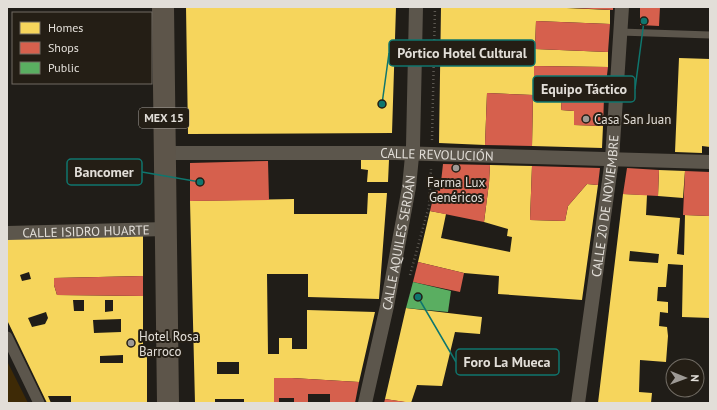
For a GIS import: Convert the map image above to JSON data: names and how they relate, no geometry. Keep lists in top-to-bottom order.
{
  "streets": {
    "main road": ["MEX 15"],
    "street": [
      "CALLE REVOLUCIÓN",
      "CALLE 20 DE NOVIEMBRE",
      "CALLE ISIDRO HUARTE",
      "CALLE AQUILES SERDÁN"
    ]
  },
  "crossings": [
    ["MEX 15", "CALLE REVOLUCIÓN"],
    ["MEX 15", "CALLE ISIDRO HUARTE"],
    ["CALLE REVOLUCIÓN", "CALLE 20 DE NOVIEMBRE"],
    ["CALLE REVOLUCIÓN", "CALLE AQUILES SERDÁN"]
  ],
  "places": [
    "Equipo Táctico",
    "Pórtico Hotel Cultural",
    "Casa San Juan",
    "Farma Lux Genéricos",
    "Bancomer",
    "Foro La Mueca",
    "Hotel Rosa Barroco"
  ],
  "legend": ["Homes", "Shops", "Public"],
  "north": "right"
}
